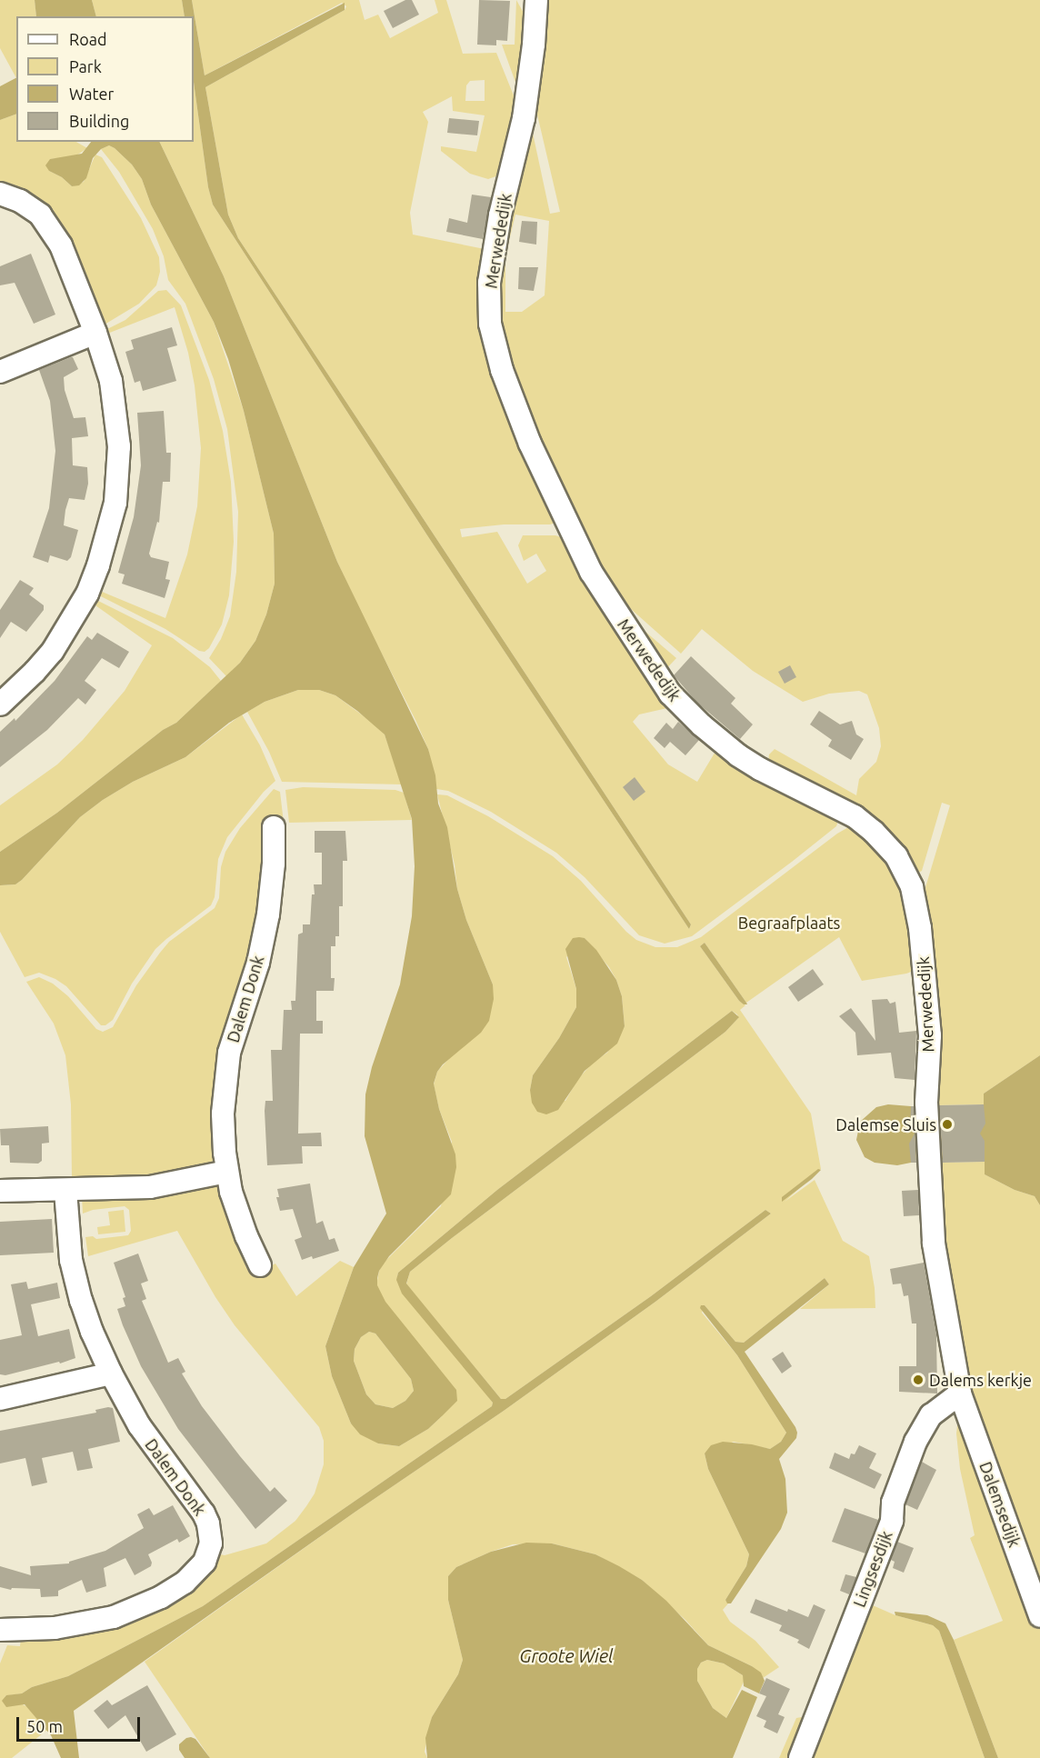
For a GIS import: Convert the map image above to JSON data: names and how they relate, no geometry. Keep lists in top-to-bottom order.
{
  "streets": {
    "street": [
      "Merwededijk",
      "Dalem Donk",
      "Dalemsedijk",
      "Lingsesdijk"
    ]
  },
  "crossings": [
    ["Merwededijk", "Dalemsedijk"],
    ["Merwededijk", "Lingsesdijk"],
    ["Dalemsedijk", "Lingsesdijk"]
  ],
  "water": ["Groote Wiel"],
  "parks": ["Begraafplaats"],
  "places": ["Dalemse Sluis", "Dalems kerkje"],
  "legend": [
    "Road",
    "Park",
    "Water",
    "Building"
  ],
  "scale_bar": "50 m"
}
